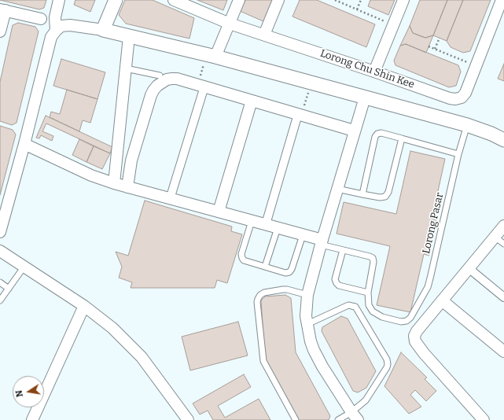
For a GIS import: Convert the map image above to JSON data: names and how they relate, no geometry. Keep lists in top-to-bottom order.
{
  "streets": {
    "street": ["Lorong Chu Shin Kee"],
    "lane": ["Lorong Pasar"]
  },
  "north": "left"
}
